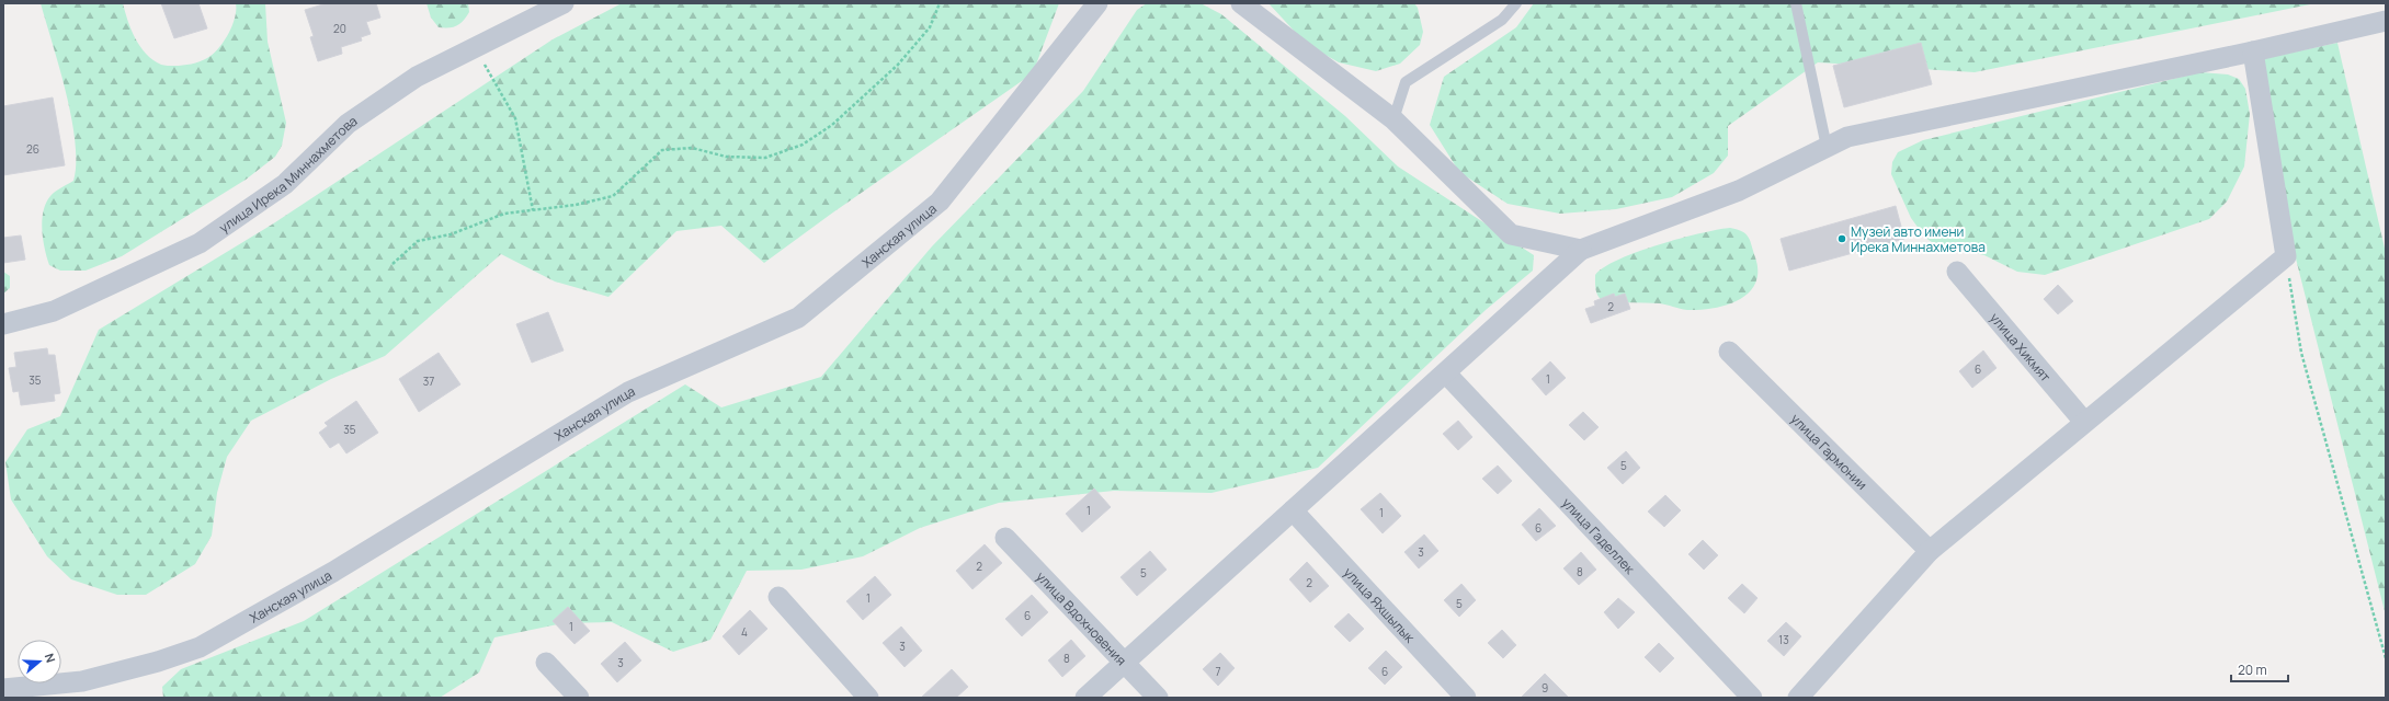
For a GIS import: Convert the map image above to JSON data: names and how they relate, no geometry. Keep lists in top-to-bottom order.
{
  "streets": {
    "street": [
      "улица Ирека Миннахметова",
      "Ханская улица",
      "улица Хикмят",
      "улица Гармонии",
      "улица Гаделлек",
      "улица Яхшылык",
      "улица Вдохновения"
    ]
  },
  "places": ["Музей авто имени Ирека Миннахметова"],
  "house_numbers": [
    "20",
    "26",
    "2",
    "6",
    "1",
    "35",
    "37",
    "35",
    "5",
    "1",
    "1",
    "6",
    "3",
    "2",
    "8",
    "5",
    "2",
    "1",
    "5",
    "6",
    "1",
    "4",
    "13",
    "3",
    "8",
    "3",
    "7",
    "6",
    "9"
  ],
  "scale_bar": "20 m",
  "north": "right"
}
